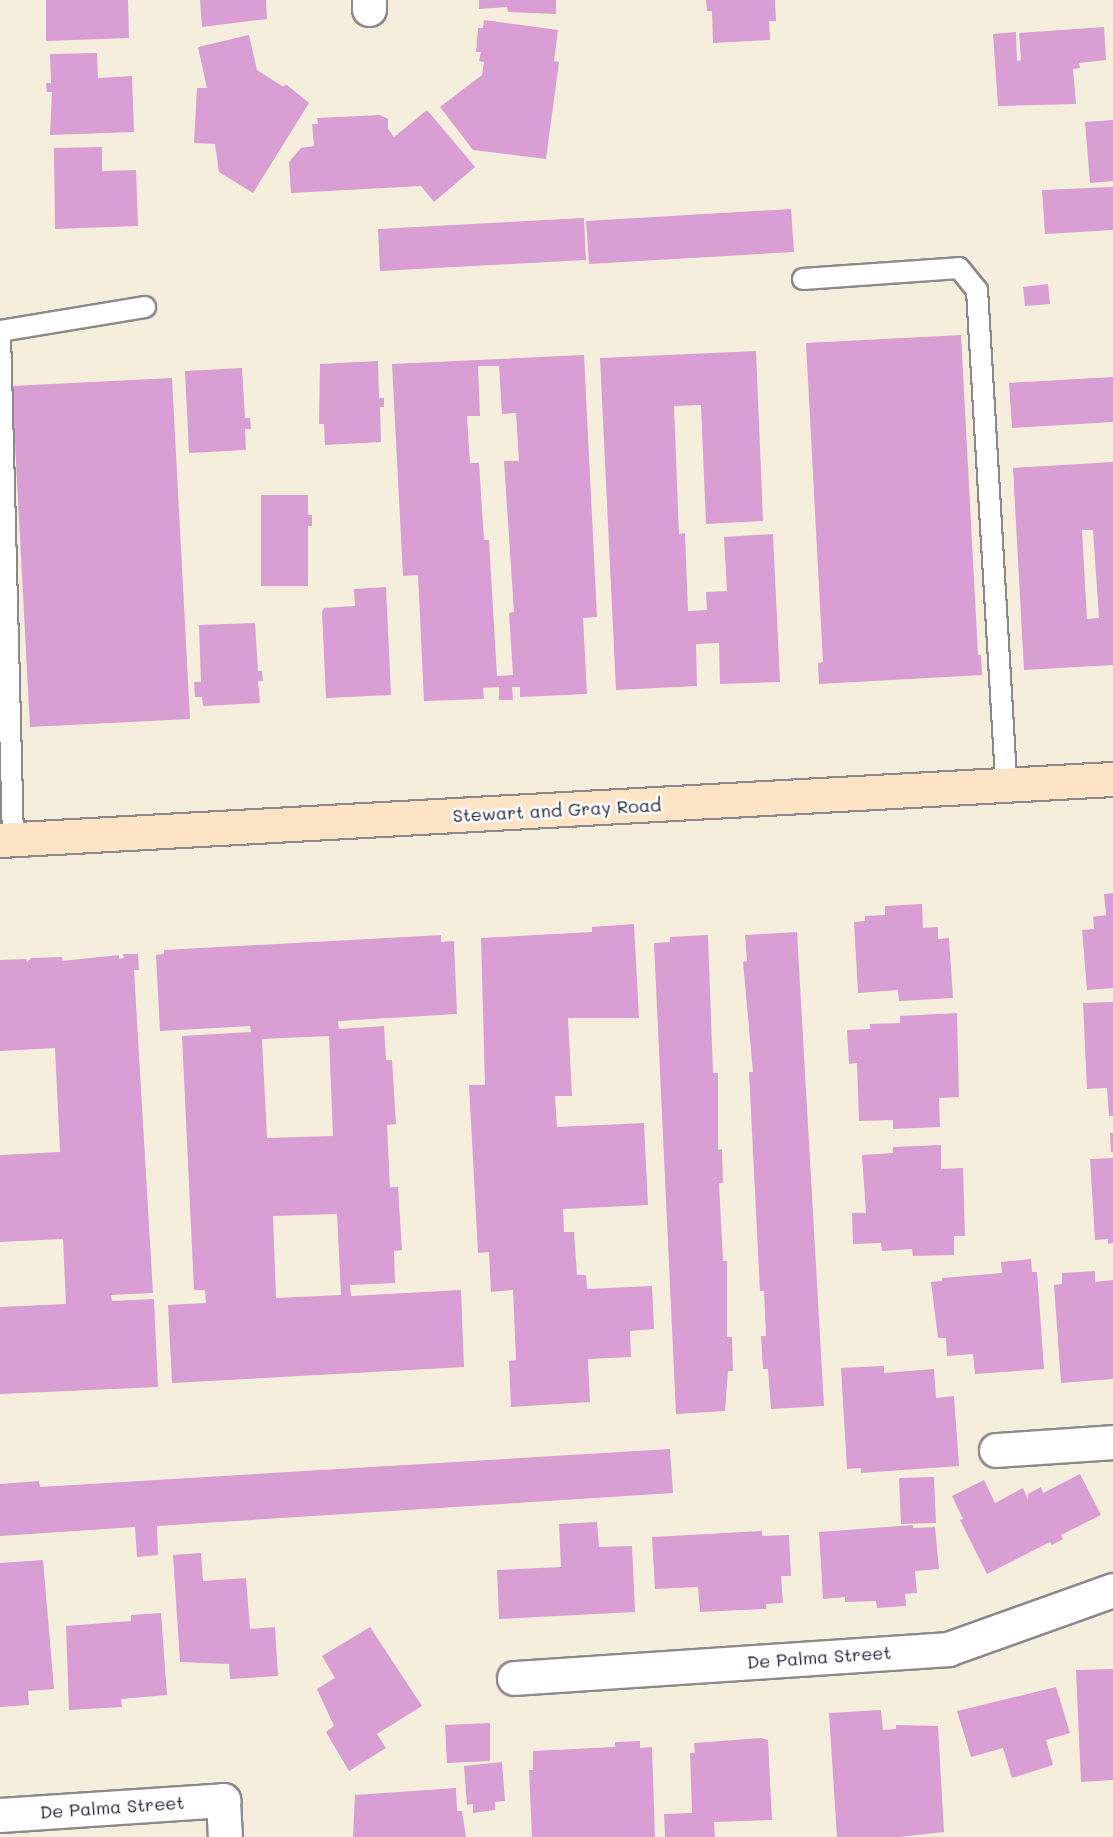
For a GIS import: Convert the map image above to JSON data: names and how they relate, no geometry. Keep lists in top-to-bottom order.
{
  "streets": {
    "main road": ["Stewart and Gray Road"],
    "street": ["De Palma Street"]
  }
}
